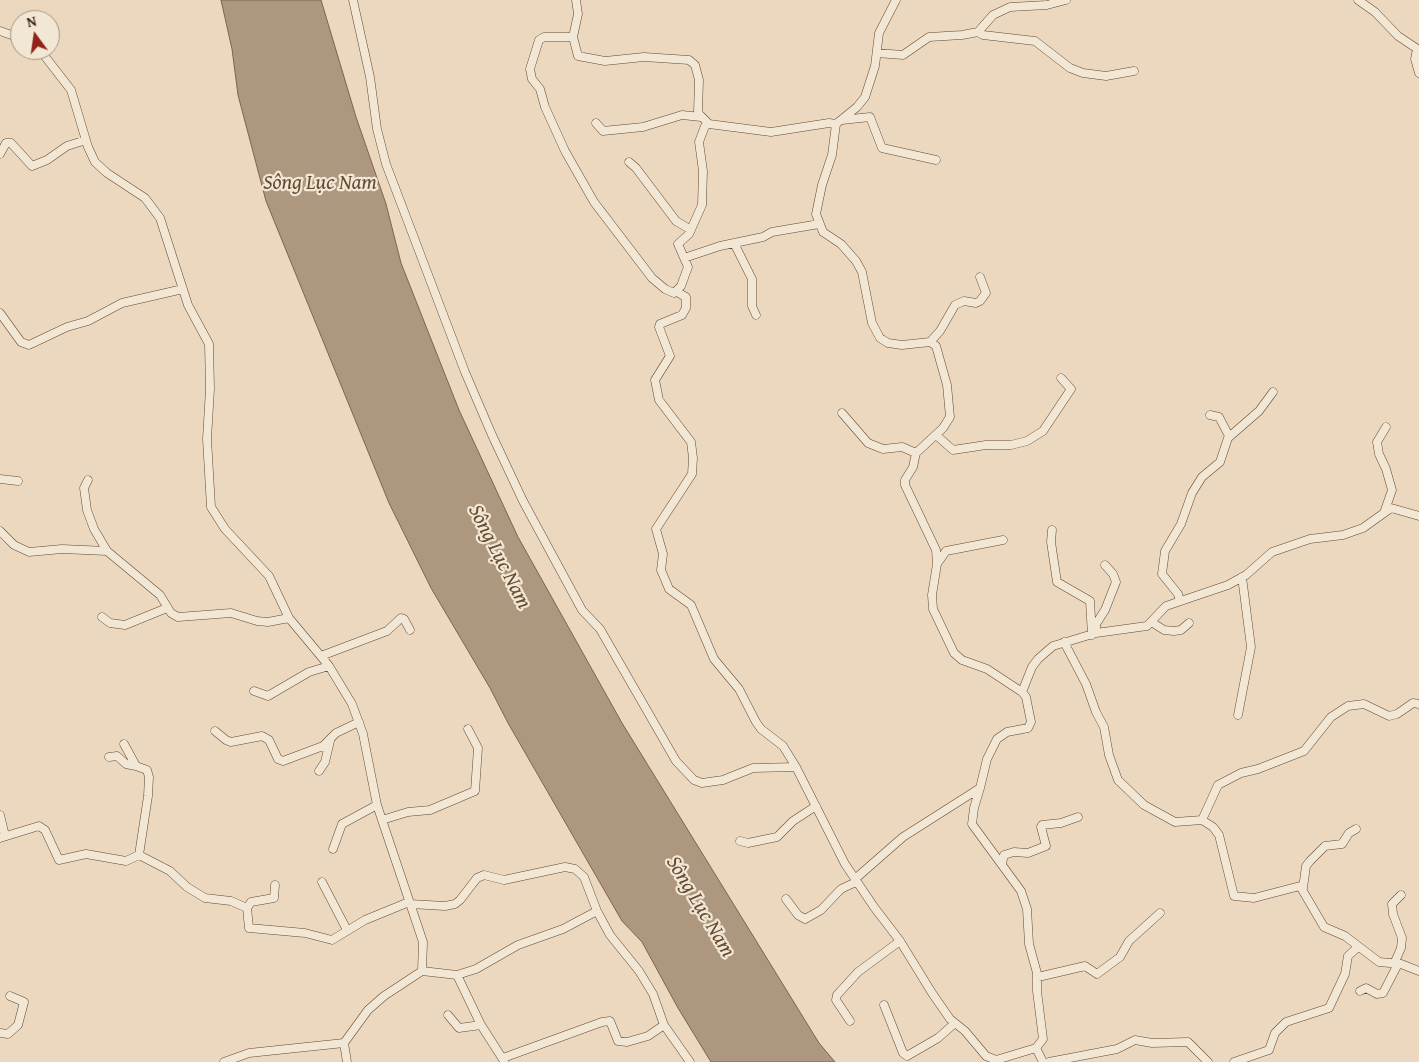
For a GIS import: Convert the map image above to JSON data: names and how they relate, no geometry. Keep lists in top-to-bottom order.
{
  "water": ["Sông Lục Nam"],
  "north": "top"
}
